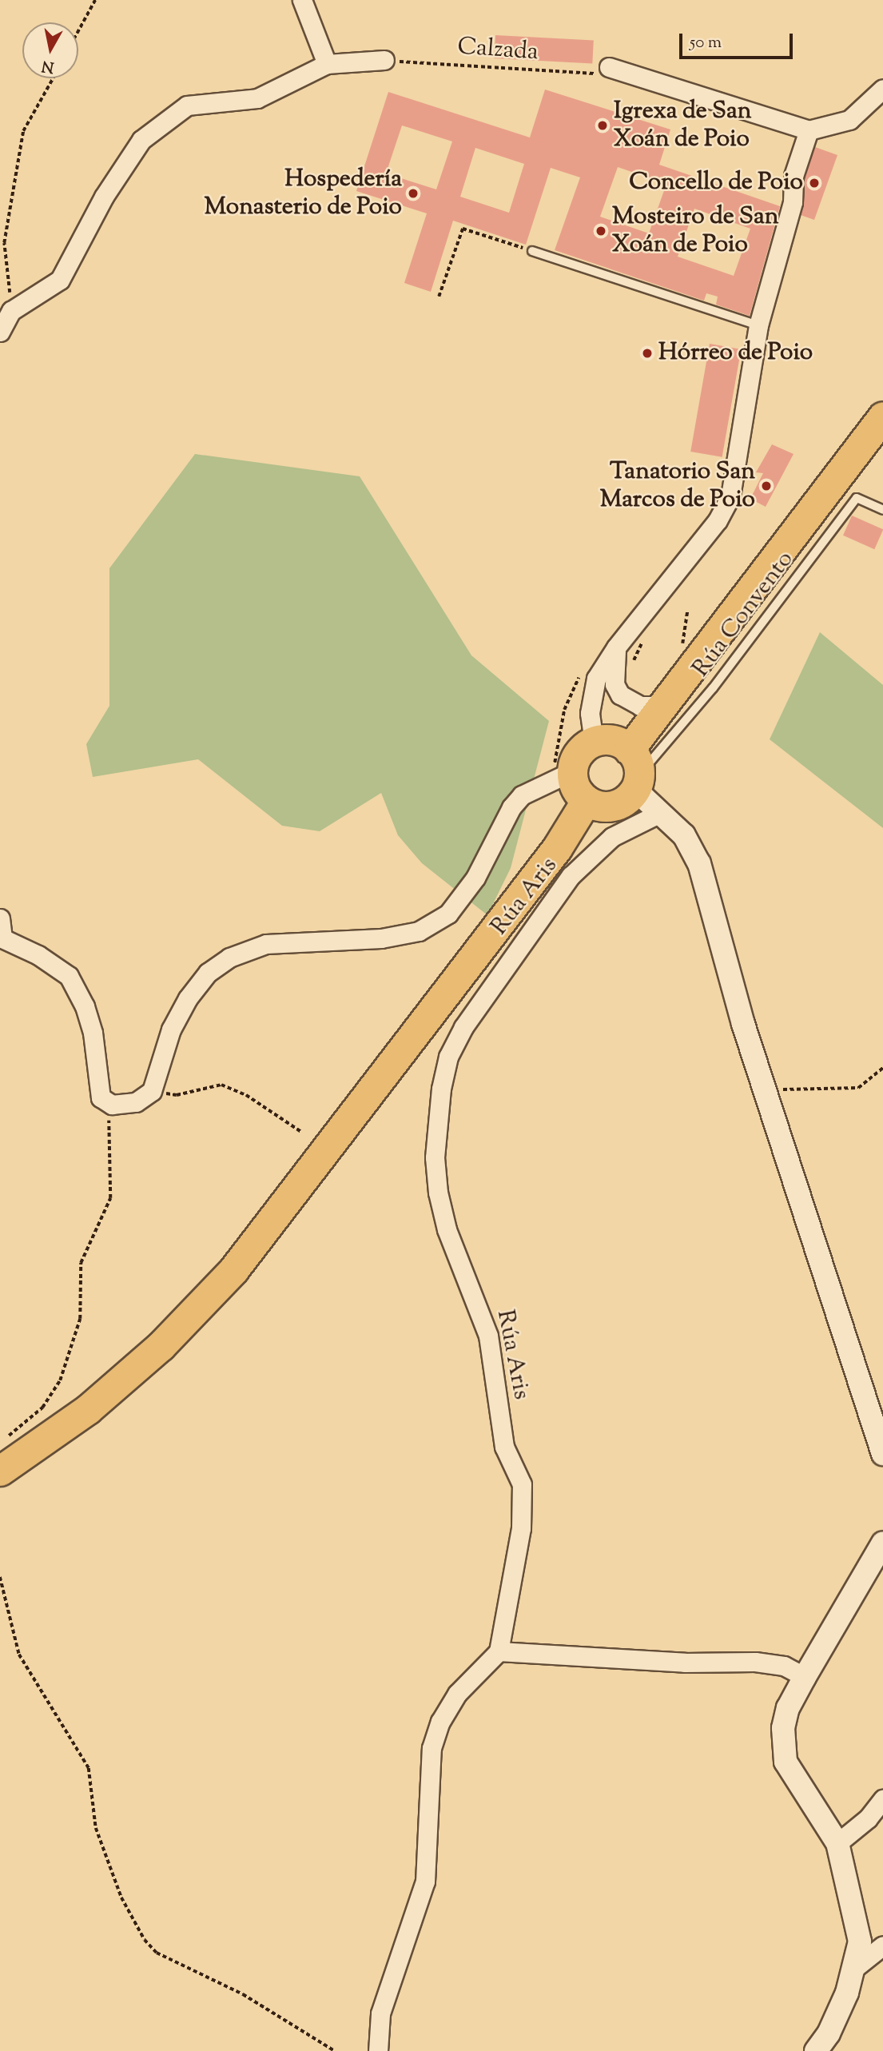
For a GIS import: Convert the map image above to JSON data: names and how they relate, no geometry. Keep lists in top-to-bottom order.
{
  "streets": {
    "street": ["Rúa Aris"],
    "lane": ["Rúa Convento"],
    "path": ["Calzada"]
  },
  "places": [
    "Igrexa de San Xoán de Poio",
    "Concello de Poio",
    "Hospedería Monasterio de Poio",
    "Mosteiro de San Xoán de Poio",
    "Hórreo de Poio",
    "Tanatorio San Marcos de Poio"
  ],
  "scale_bar": "50 m",
  "north": "bottom"
}
